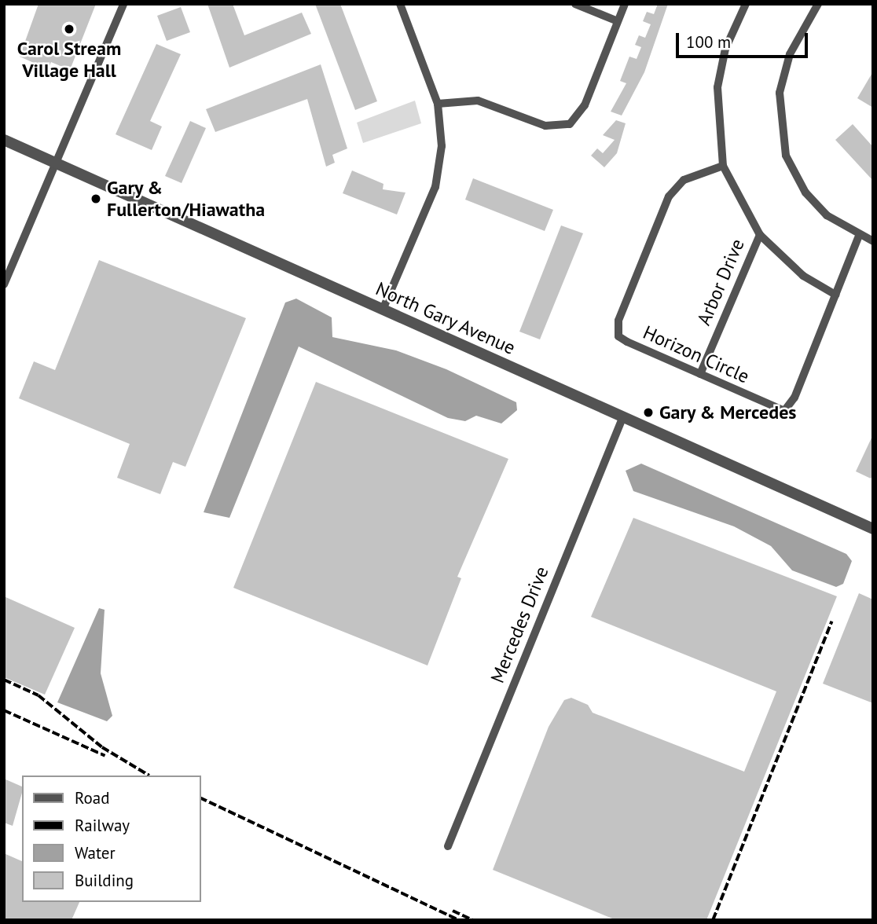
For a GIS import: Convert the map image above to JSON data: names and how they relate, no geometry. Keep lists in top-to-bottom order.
{
  "streets": {
    "street": [
      "Arbor Drive",
      "North Gary Avenue",
      "Horizon Circle",
      "Mercedes Drive"
    ]
  },
  "crossings": [
    ["Arbor Drive", "Horizon Circle"],
    ["North Gary Avenue", "Mercedes Drive"]
  ],
  "places": ["Carol Stream Village Hall", "Gary & Fullerton/Hiawatha", "Gary & Mercedes"],
  "legend": [
    "Road",
    "Railway",
    "Water",
    "Building"
  ],
  "scale_bar": "100 m"
}
